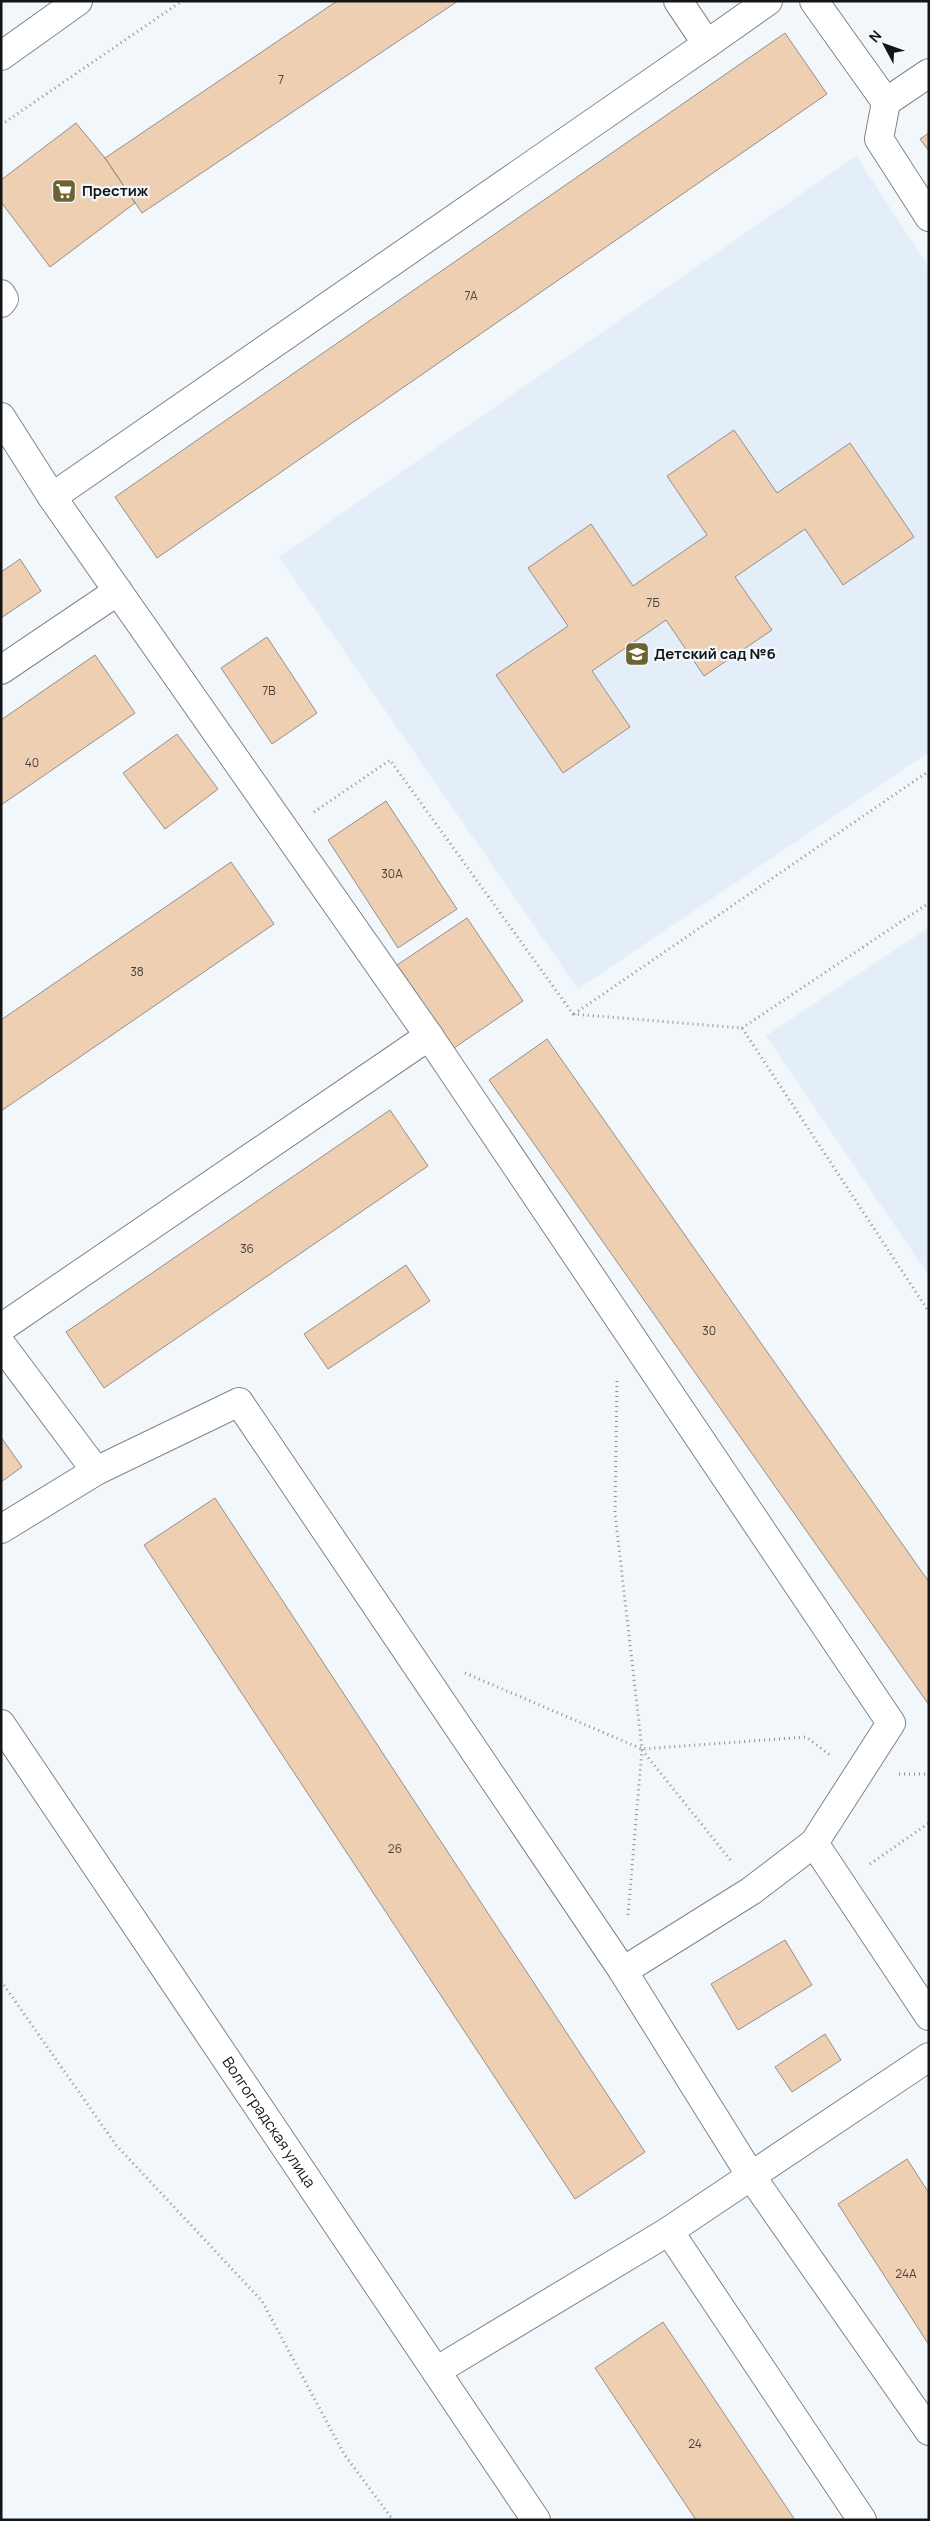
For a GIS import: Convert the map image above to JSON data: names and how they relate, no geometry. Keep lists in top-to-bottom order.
{
  "streets": {
    "street": ["Волгоградская улица"]
  },
  "places": {
    "supermarket": ["Престиж"],
    "school or university": ["Детский сад №6"]
  },
  "house_numbers": [
    "7",
    "7А",
    "7Б",
    "7В",
    "40",
    "30А",
    "38",
    "36",
    "30",
    "26",
    "24А",
    "24"
  ],
  "north": "top left"
}
